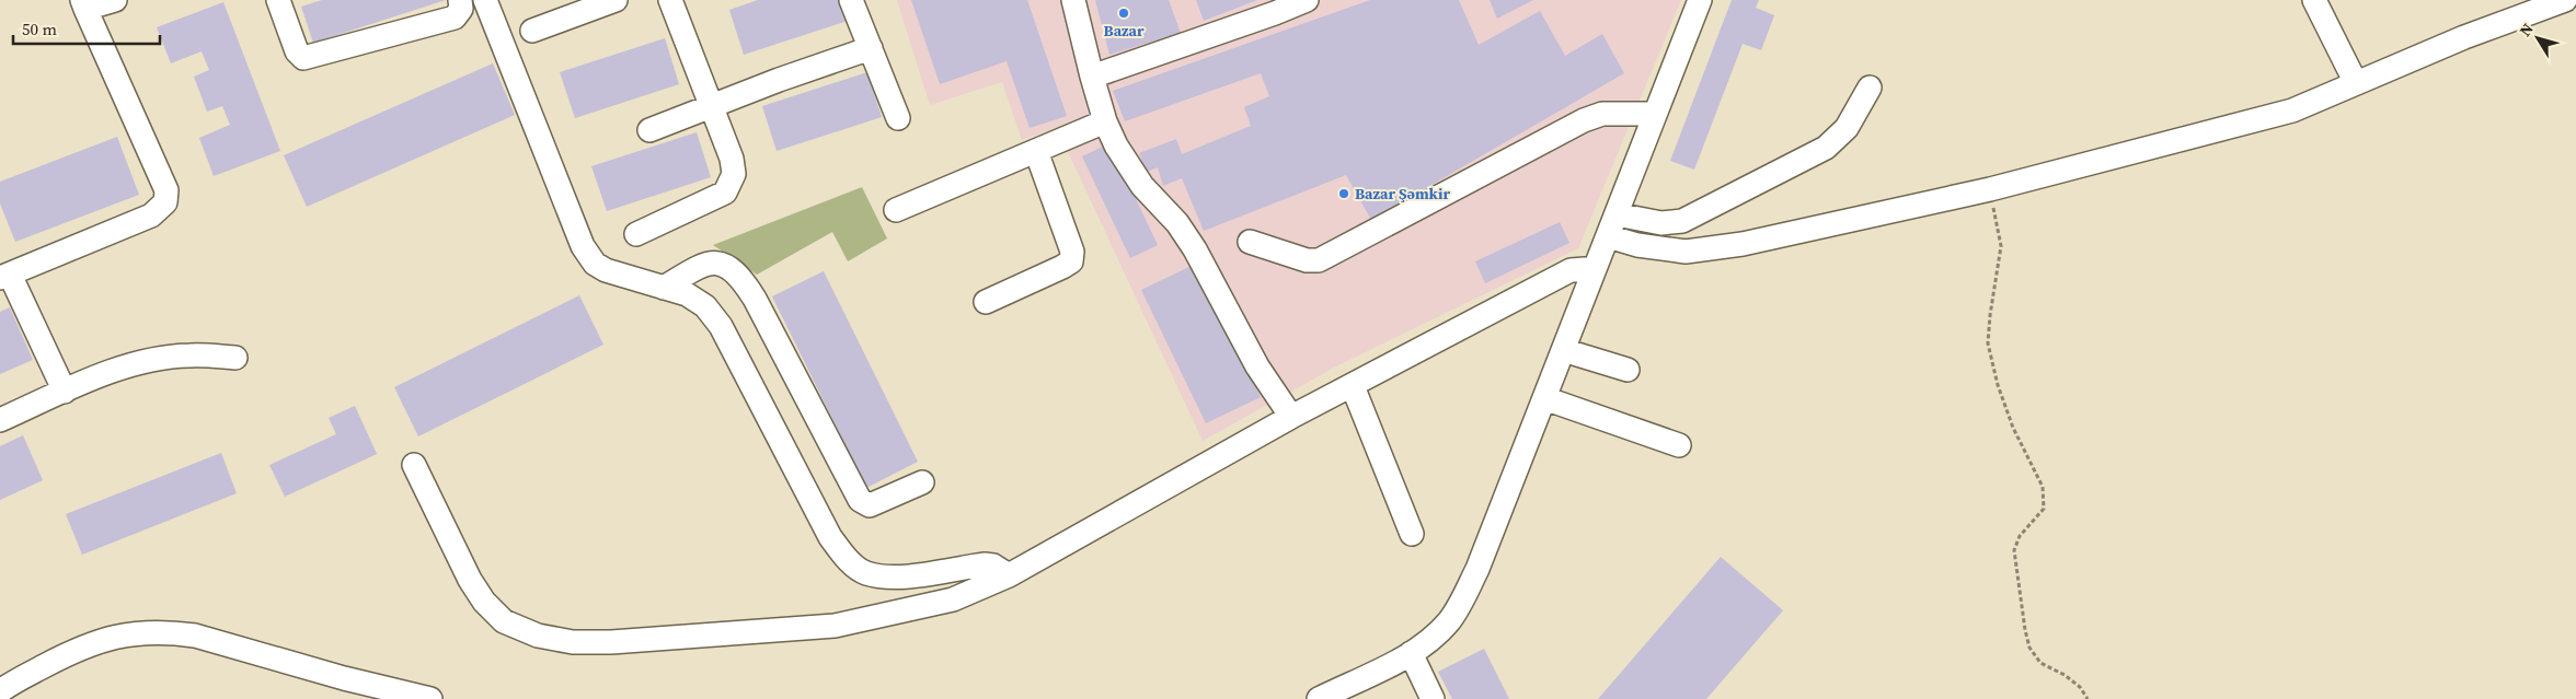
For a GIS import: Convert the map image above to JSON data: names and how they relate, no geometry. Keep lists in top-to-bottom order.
{
  "places": ["Bazar", "Bazar Şəmkir"],
  "scale_bar": "50 m",
  "north": "top left"
}
